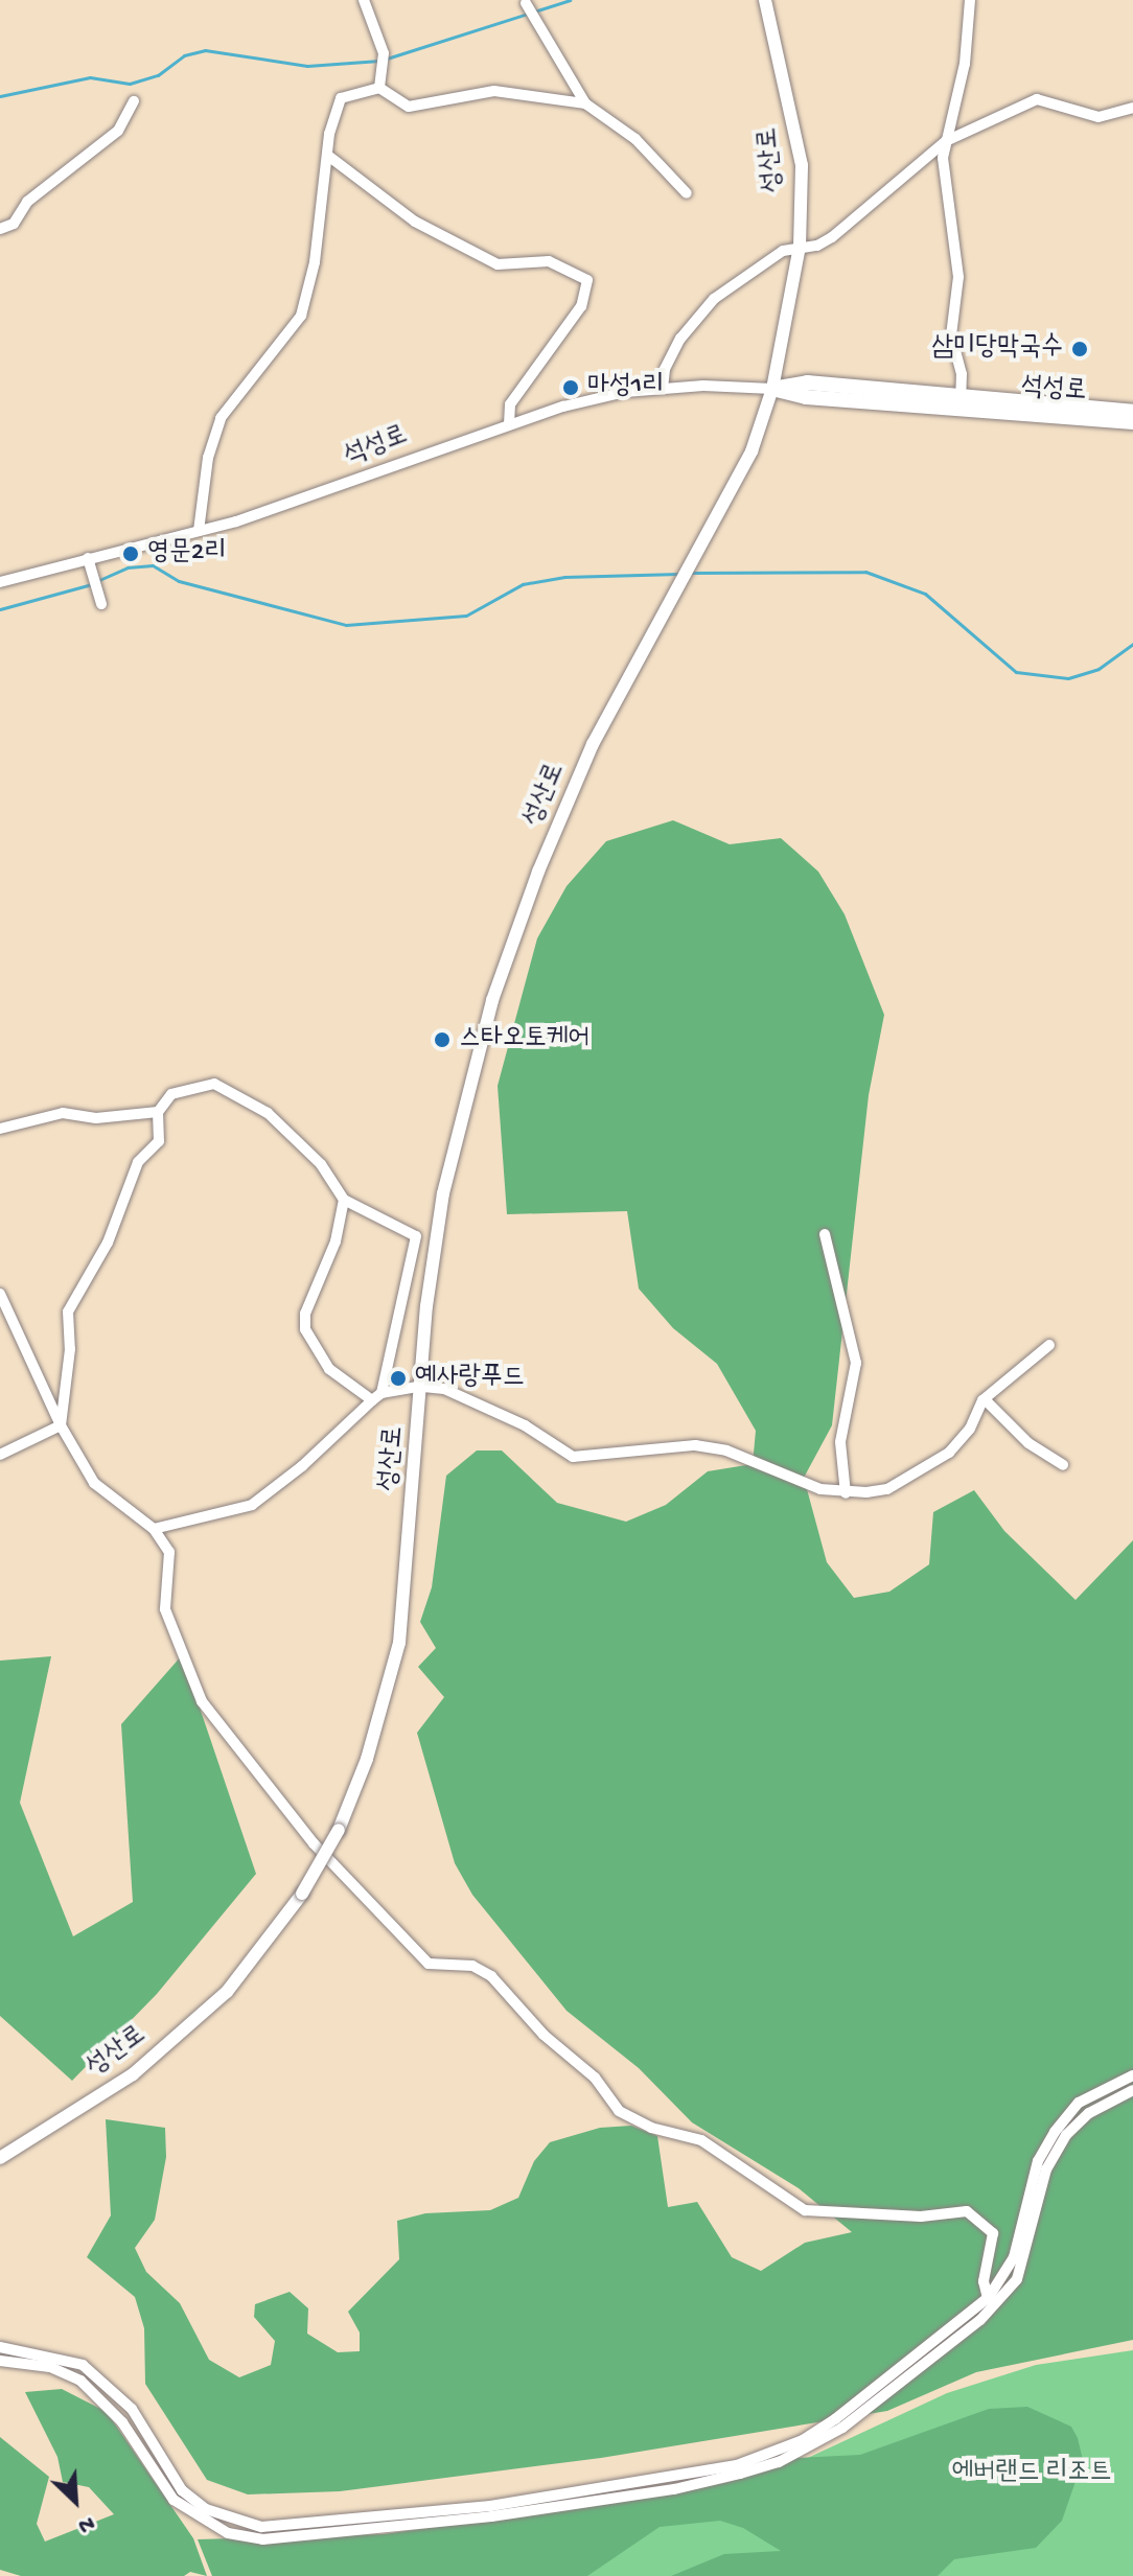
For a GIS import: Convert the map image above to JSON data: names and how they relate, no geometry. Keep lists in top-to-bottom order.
{
  "streets": {
    "highway": ["석성로"],
    "main road": ["성산로"]
  },
  "crossings": [
    ["성산로", "석성로"]
  ],
  "parks": ["에버랜드 리조트"],
  "places": [
    "삼미당막국수",
    "마성1리",
    "영문2리",
    "스타오토케어",
    "예사랑푸드"
  ],
  "north": "bottom right"
}
